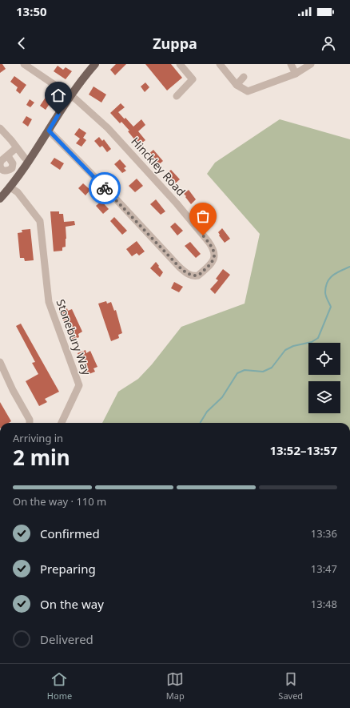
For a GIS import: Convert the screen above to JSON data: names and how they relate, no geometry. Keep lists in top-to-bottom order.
{
  "streets": {
    "street": ["Hinckley Road", "Stonebury Way"]
  },
  "page": {
    "status": "13:50",
    "header": "Zuppa",
    "heading": ["2 min", "Arriving in", "13:52–13:57"],
    "bar": "On the way · 110 m",
    "list": [
      ["Confirmed", "13:36"],
      ["Preparing", "13:47"],
      ["On the way", "13:48"],
      "Delivered"
    ],
    "tabs": ["Home", "Map", "Saved"]
  }
}
